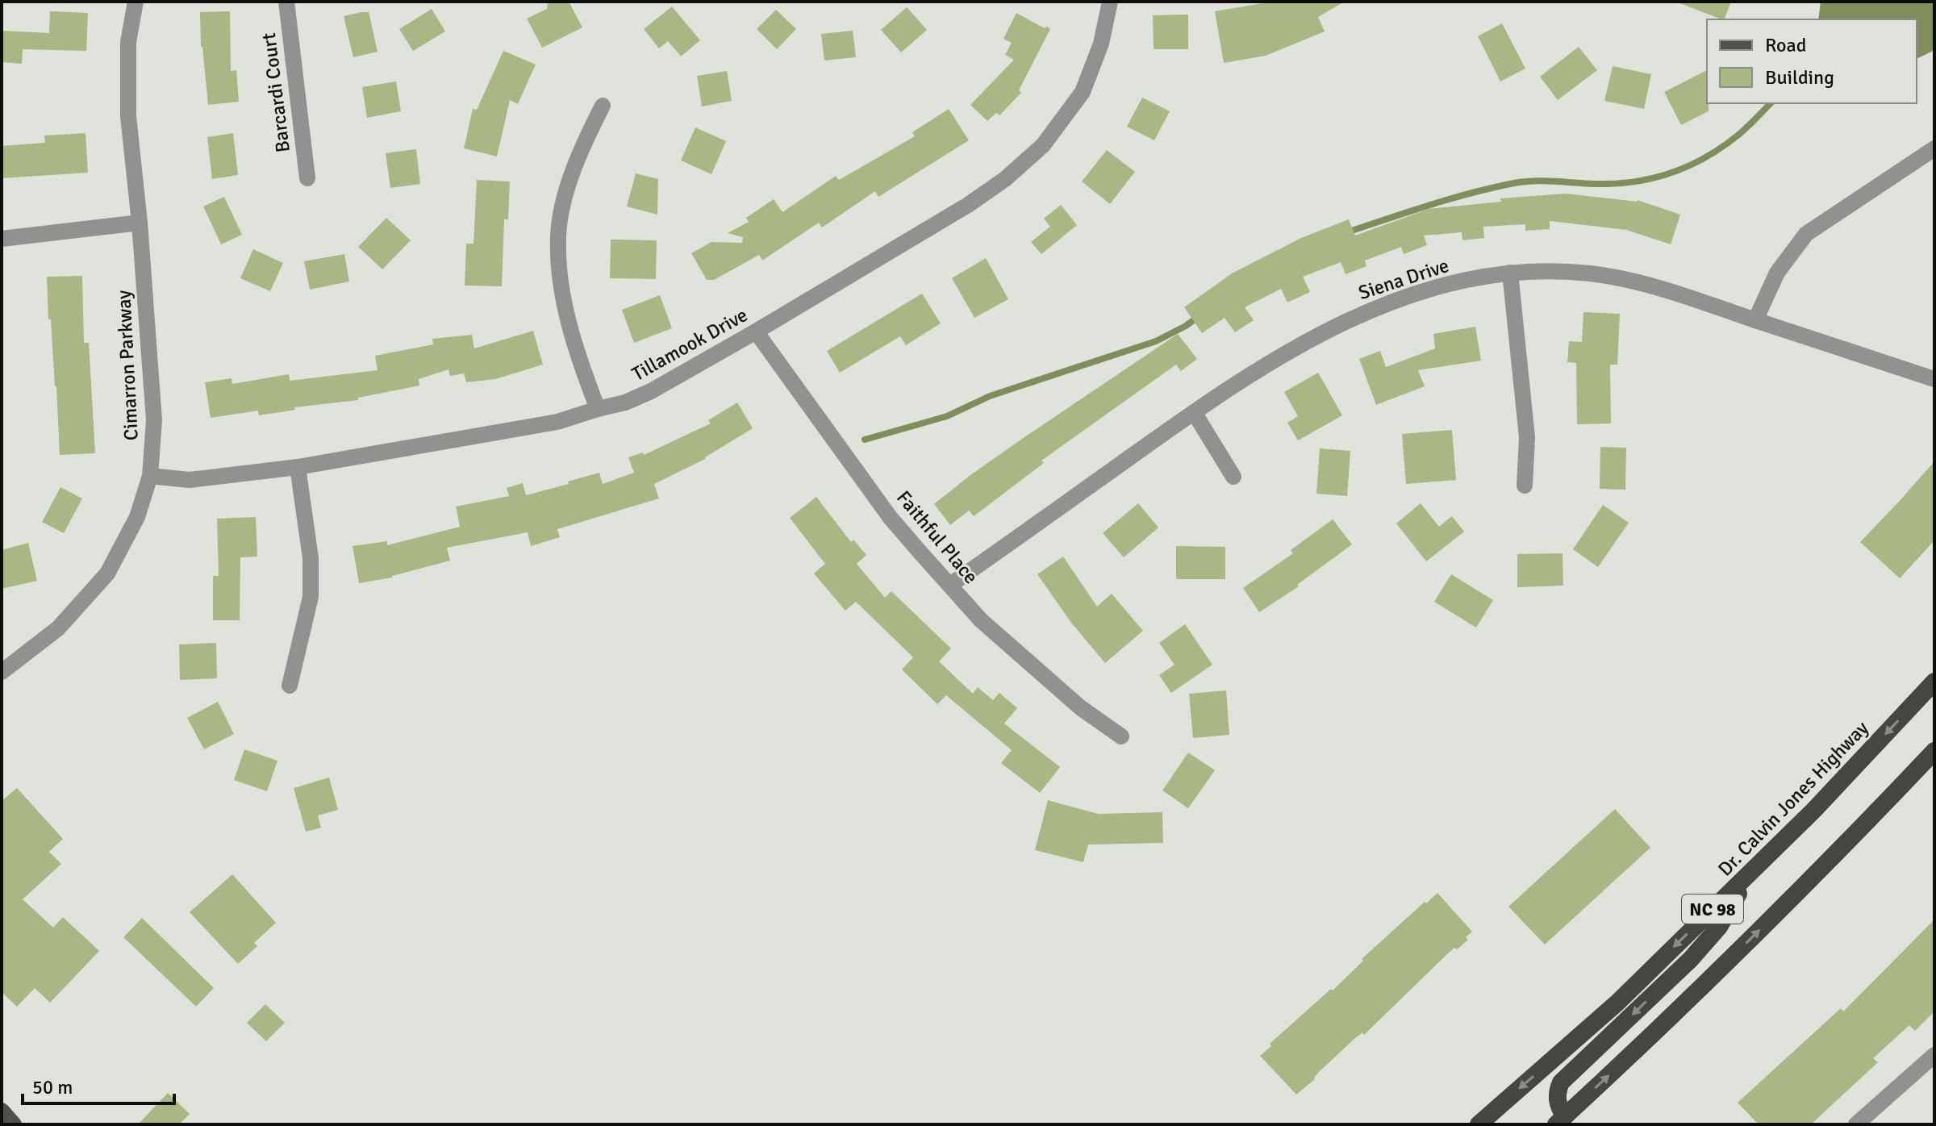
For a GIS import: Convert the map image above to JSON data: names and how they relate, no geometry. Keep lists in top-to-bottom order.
{
  "streets": {
    "highway": ["Dr. Calvin Jones Highway", "NC 98"],
    "street": [
      "Barcardi Court",
      "Siena Drive",
      "Tillamook Drive",
      "Cimarron Parkway",
      "Faithful Place"
    ]
  },
  "crossings": [
    ["Siena Drive", "Faithful Place"],
    ["Tillamook Drive", "Cimarron Parkway"],
    ["Tillamook Drive", "Faithful Place"]
  ],
  "legend": ["Road", "Building"],
  "scale_bar": "50 m"
}
